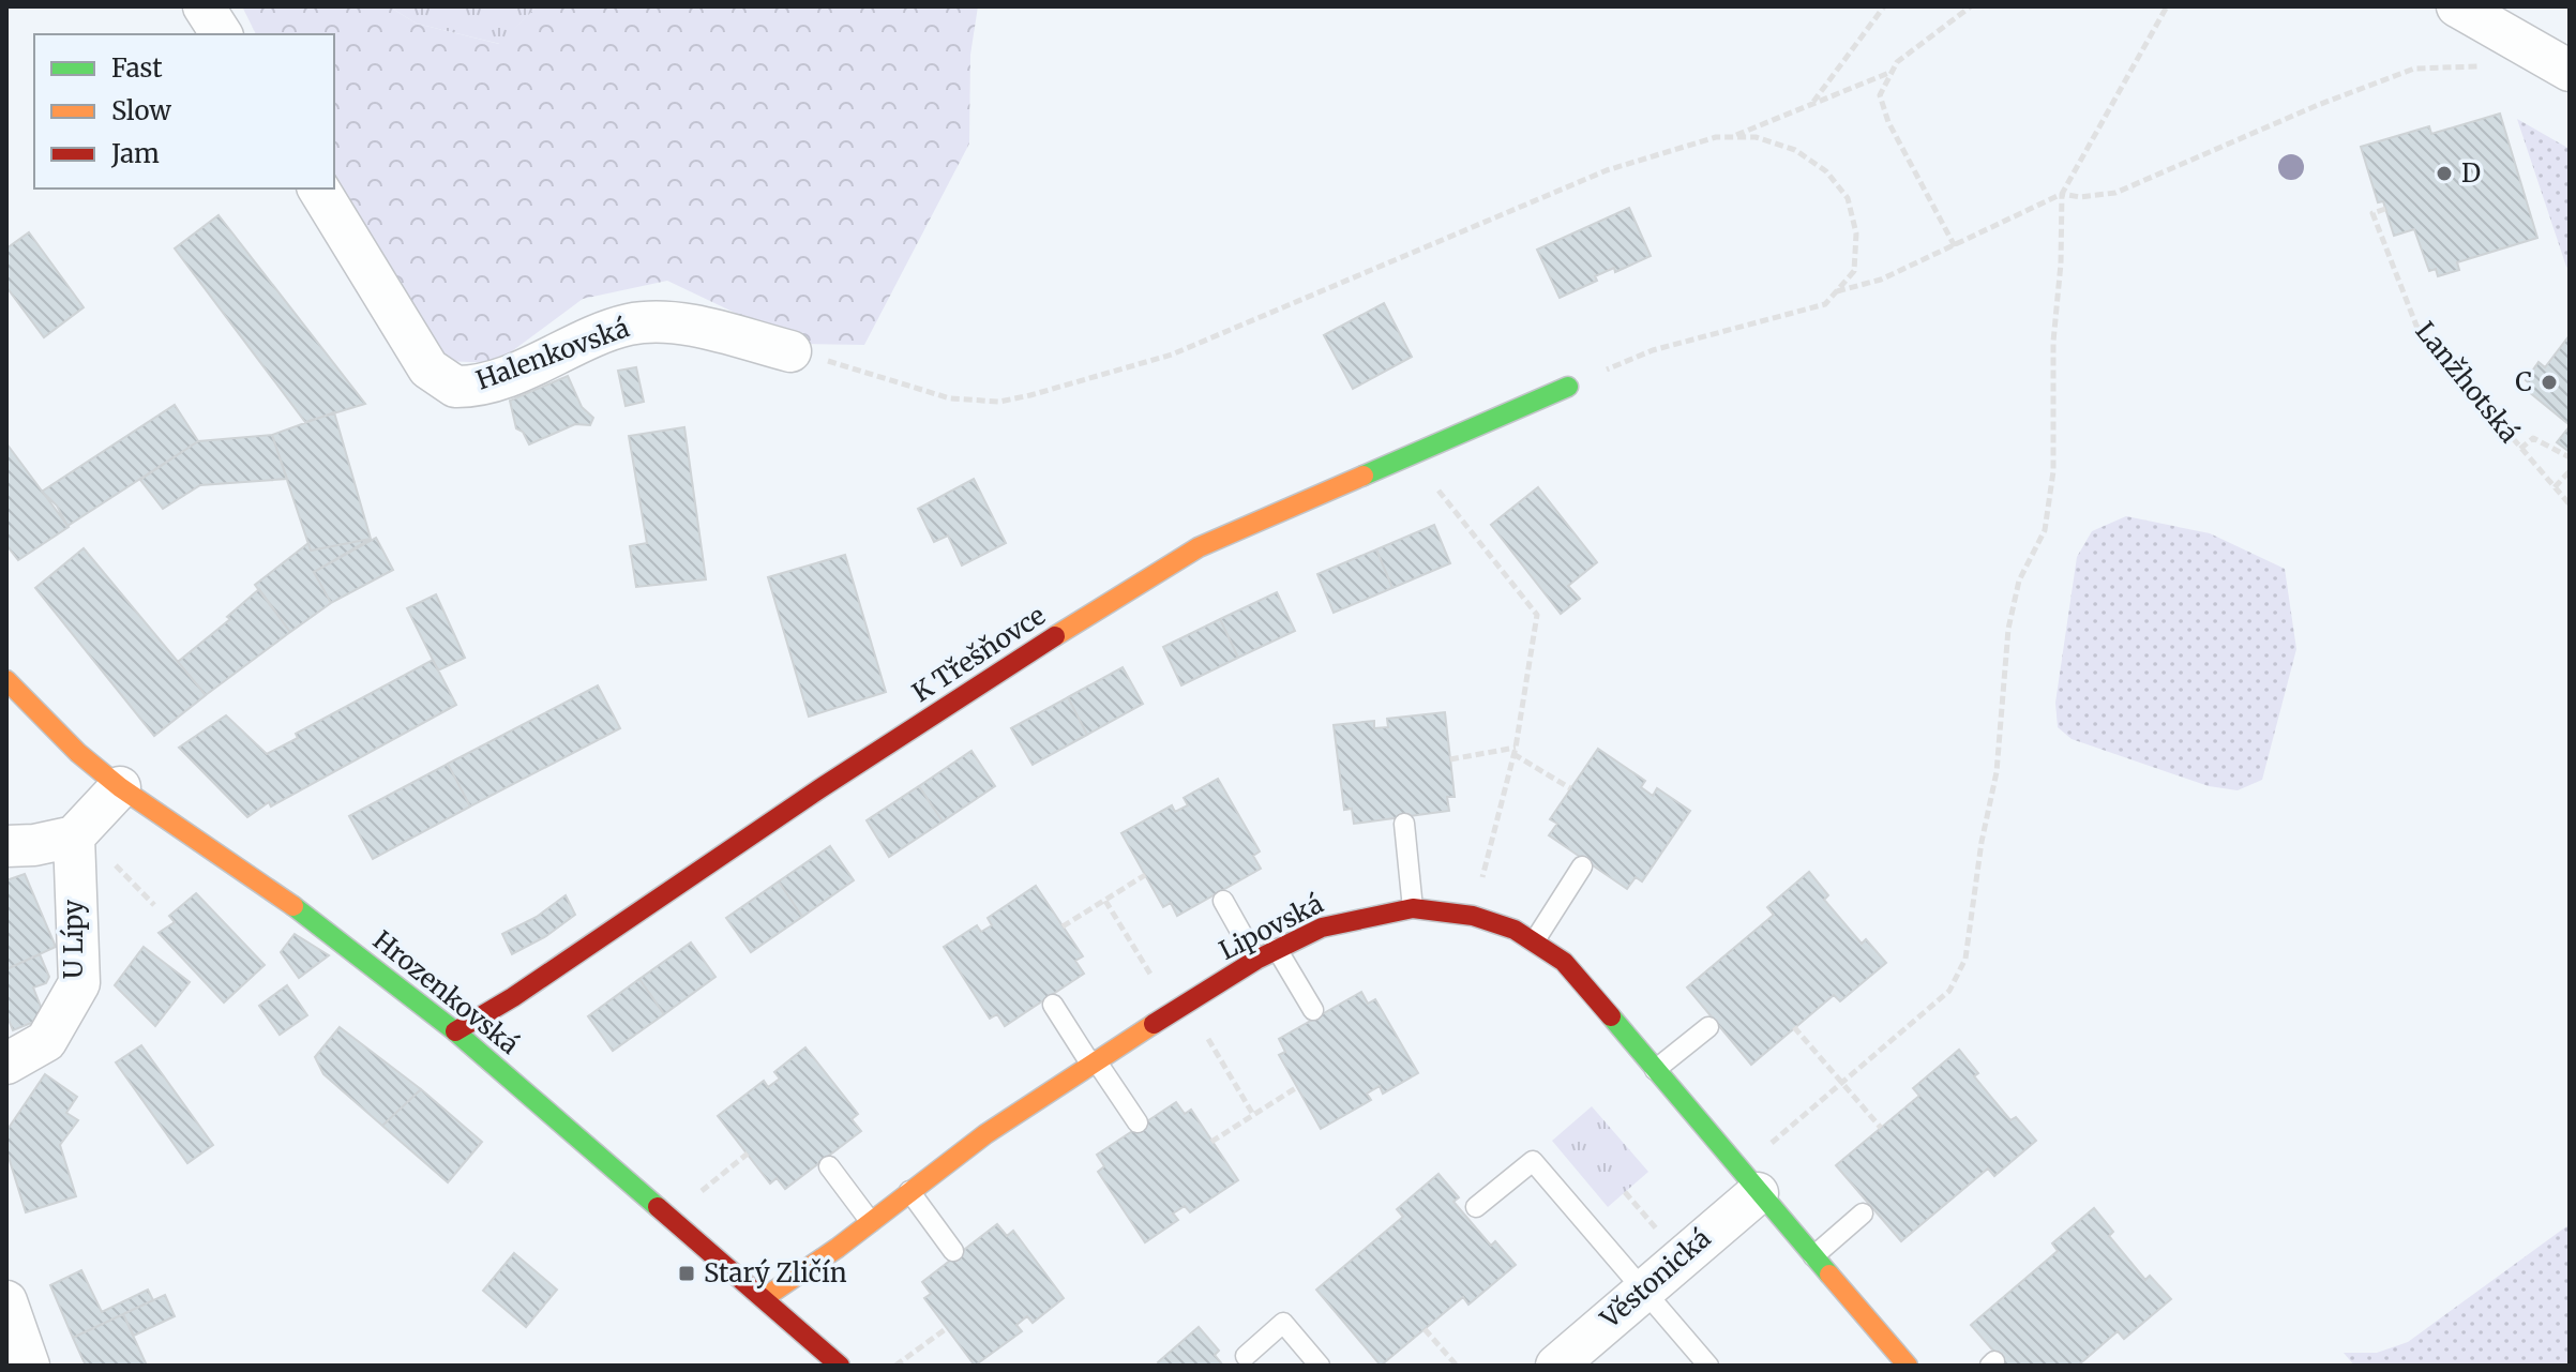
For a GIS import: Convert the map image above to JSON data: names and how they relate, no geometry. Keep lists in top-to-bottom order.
{
  "streets": {
    "street": [
      "Halenkovská",
      "K Třešňovce",
      "Lipovská",
      "U Lípy",
      "Hrozenkovská",
      "Věstonická"
    ],
    "path": ["Lanžhotská"]
  },
  "crossings": [
    ["K Třešňovce", "Hrozenkovská"],
    ["Lipovská", "Hrozenkovská"],
    ["Lipovská", "Věstonická"]
  ],
  "places": {
    "other": ["D", "C"],
    "transit": ["Starý Zličín"]
  },
  "legend": ["Fast", "Slow", "Jam"]
}
